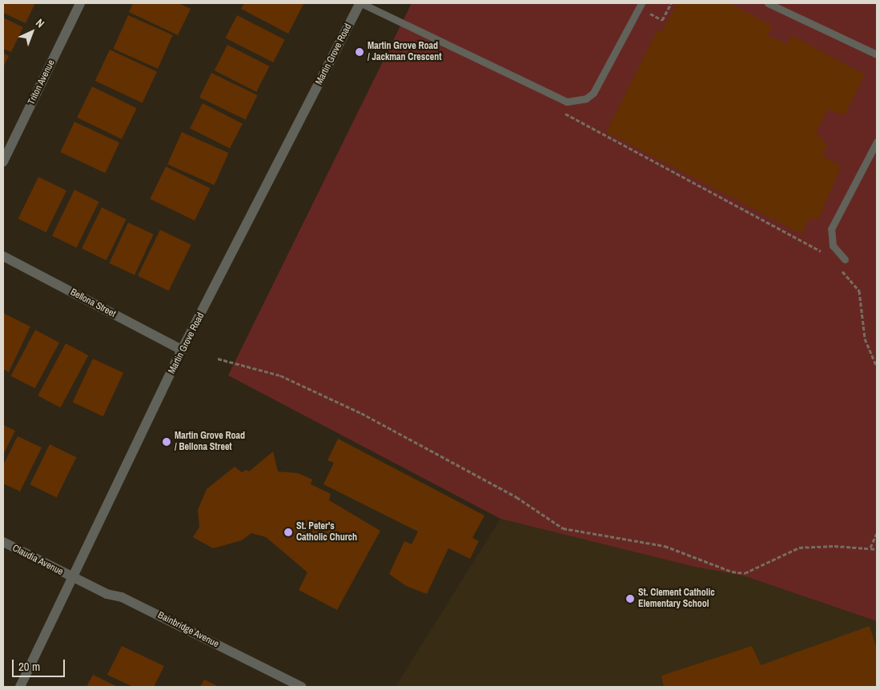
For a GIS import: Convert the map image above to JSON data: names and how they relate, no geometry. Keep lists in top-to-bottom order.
{
  "streets": {
    "street": [
      "Martin Grove Road",
      "Triton Avenue",
      "Bellona Street",
      "Claudia Avenue",
      "Bainbridge Avenue"
    ]
  },
  "crossings": [
    ["Martin Grove Road", "Bellona Street"],
    ["Martin Grove Road", "Claudia Avenue"],
    ["Martin Grove Road", "Bainbridge Avenue"],
    ["Claudia Avenue", "Bainbridge Avenue"]
  ],
  "places": [
    "Martin Grove Road / Jackman Crescent",
    "Martin Grove Road / Bellona Street",
    "St. Peter's Catholic Church",
    "St. Clement Catholic Elementary School"
  ],
  "scale_bar": "20 m",
  "north": "top right"
}
